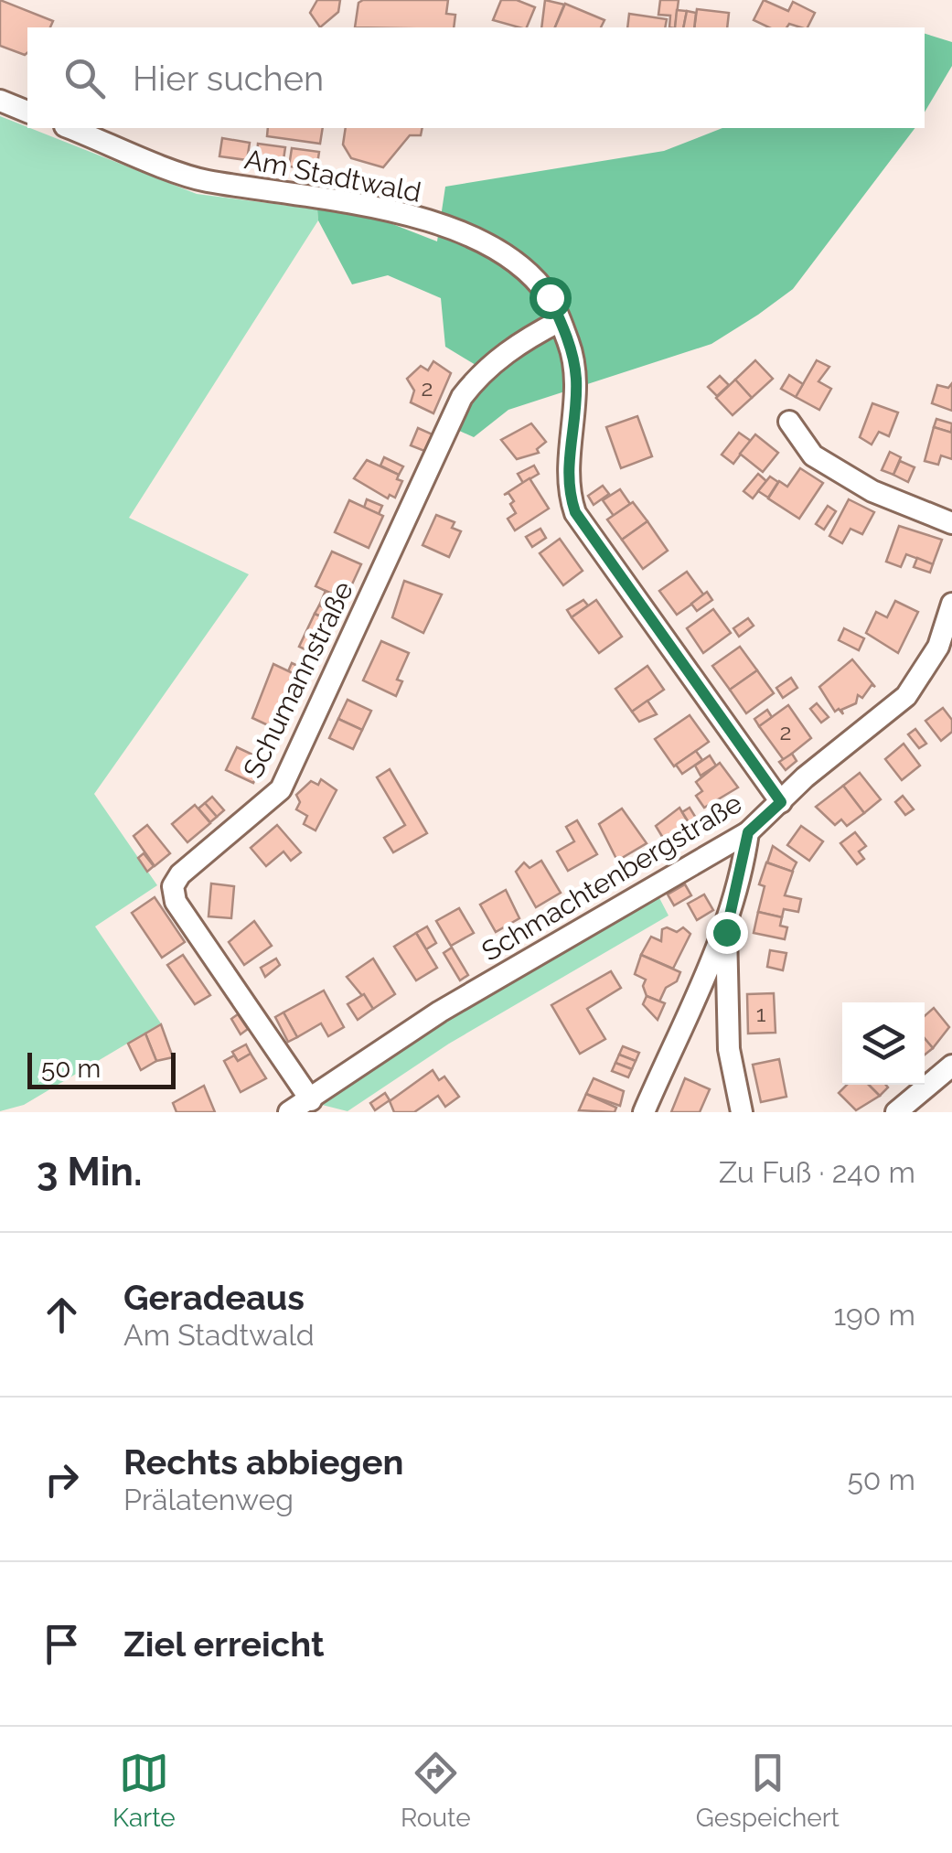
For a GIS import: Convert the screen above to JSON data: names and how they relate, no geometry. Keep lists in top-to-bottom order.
{
  "streets": {
    "street": ["Am Stadtwald", "Schumannstraße", "Schmachtenbergstraße"]
  },
  "crossings": [
    ["Am Stadtwald", "Schumannstraße"],
    ["Am Stadtwald", "Schmachtenbergstraße"],
    ["Schumannstraße", "Schmachtenbergstraße"]
  ],
  "house_numbers": ["2", "2", "1"],
  "scale_bar": "50 m",
  "page": {
    "search": "Hier suchen",
    "scale": "50 m",
    "heading": ["3 Min.", "Zu Fuß · 240 m"],
    "list": [
      ["Geradeaus", "Am Stadtwald", "190 m"],
      ["Rechts abbiegen", "Prälatenweg", "50 m"],
      "Ziel erreicht"
    ],
    "nav": ["Karte", "Route", "Gespeichert"]
  }
}
